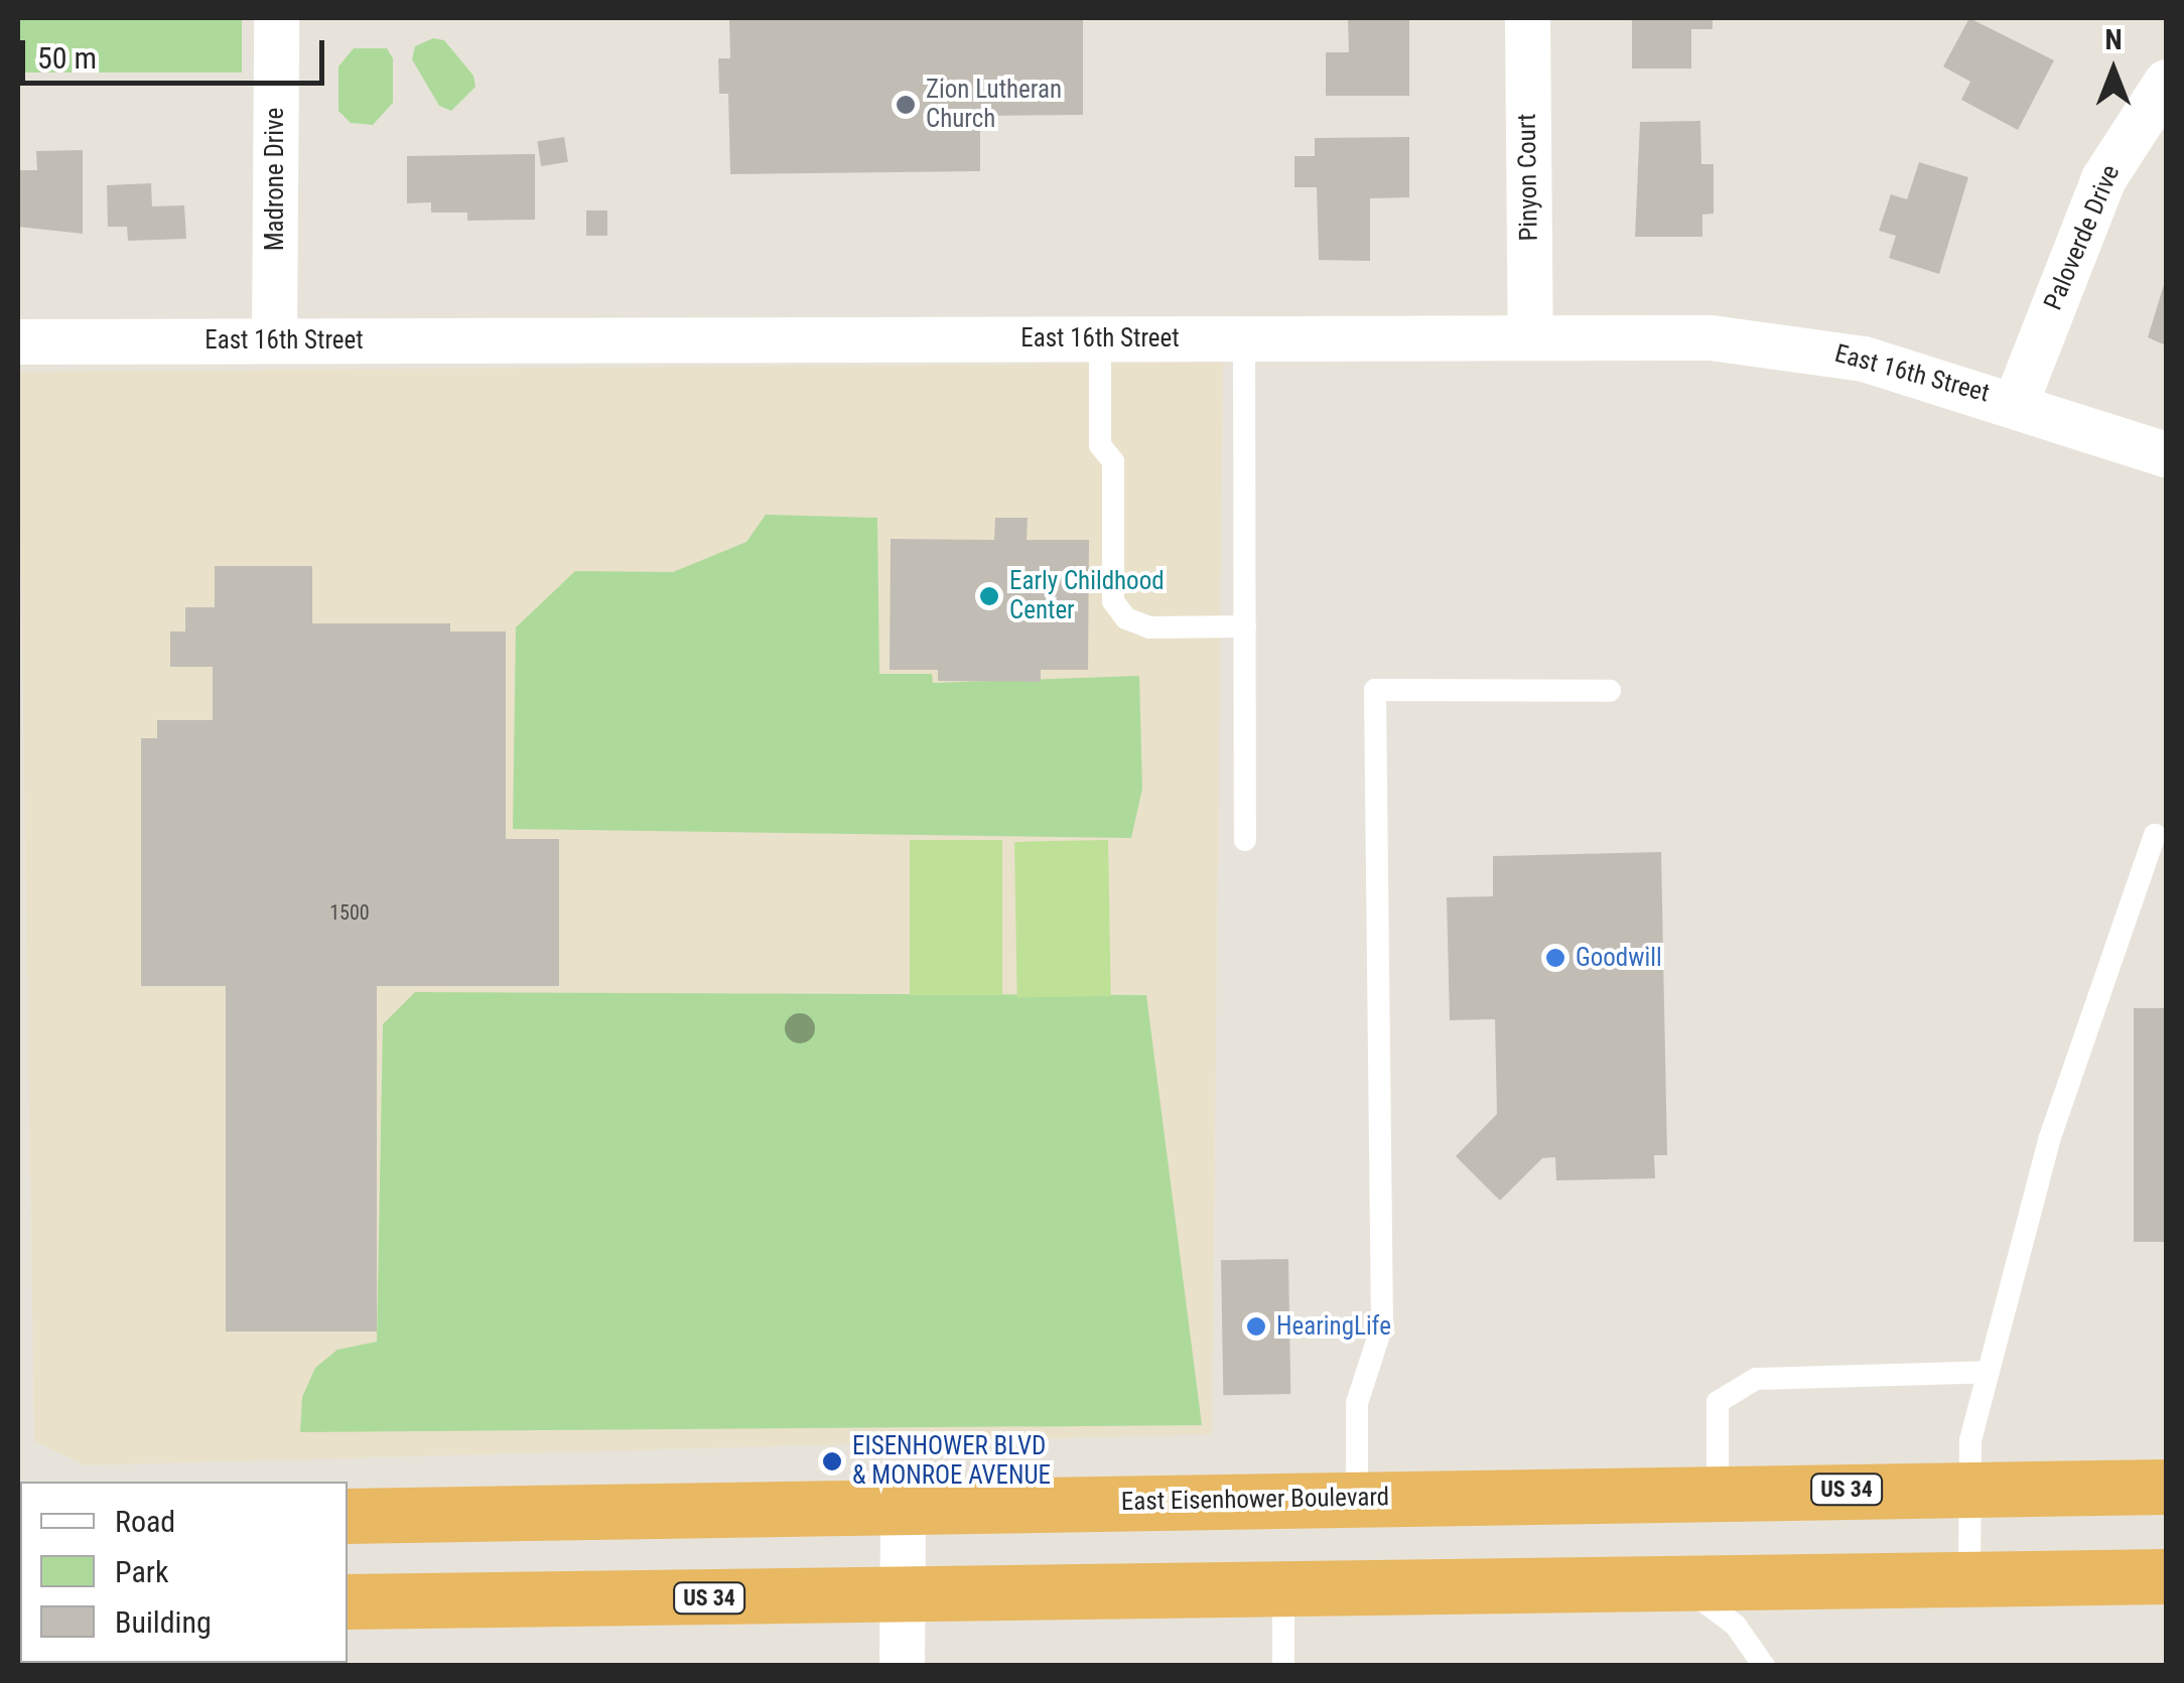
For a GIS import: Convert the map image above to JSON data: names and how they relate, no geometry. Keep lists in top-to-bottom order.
{
  "streets": {
    "highway": ["US 34", "East Eisenhower Boulevard"],
    "street": [
      "Pinyon Court",
      "Madrone Drive",
      "Paloverde Drive",
      "East 16th Street"
    ]
  },
  "crossings": [
    ["Pinyon Court", "East 16th Street"],
    ["Madrone Drive", "East 16th Street"],
    ["Paloverde Drive", "East 16th Street"]
  ],
  "places": [
    "Zion Lutheran Church",
    "Early Childhood Center",
    "Goodwill",
    "HearingLife",
    "EISENHOWER BLVD & MONROE AVENUE"
  ],
  "house_numbers": ["1500"],
  "legend": ["Road", "Park", "Building"],
  "scale_bar": "50 m",
  "north": "top"
}
